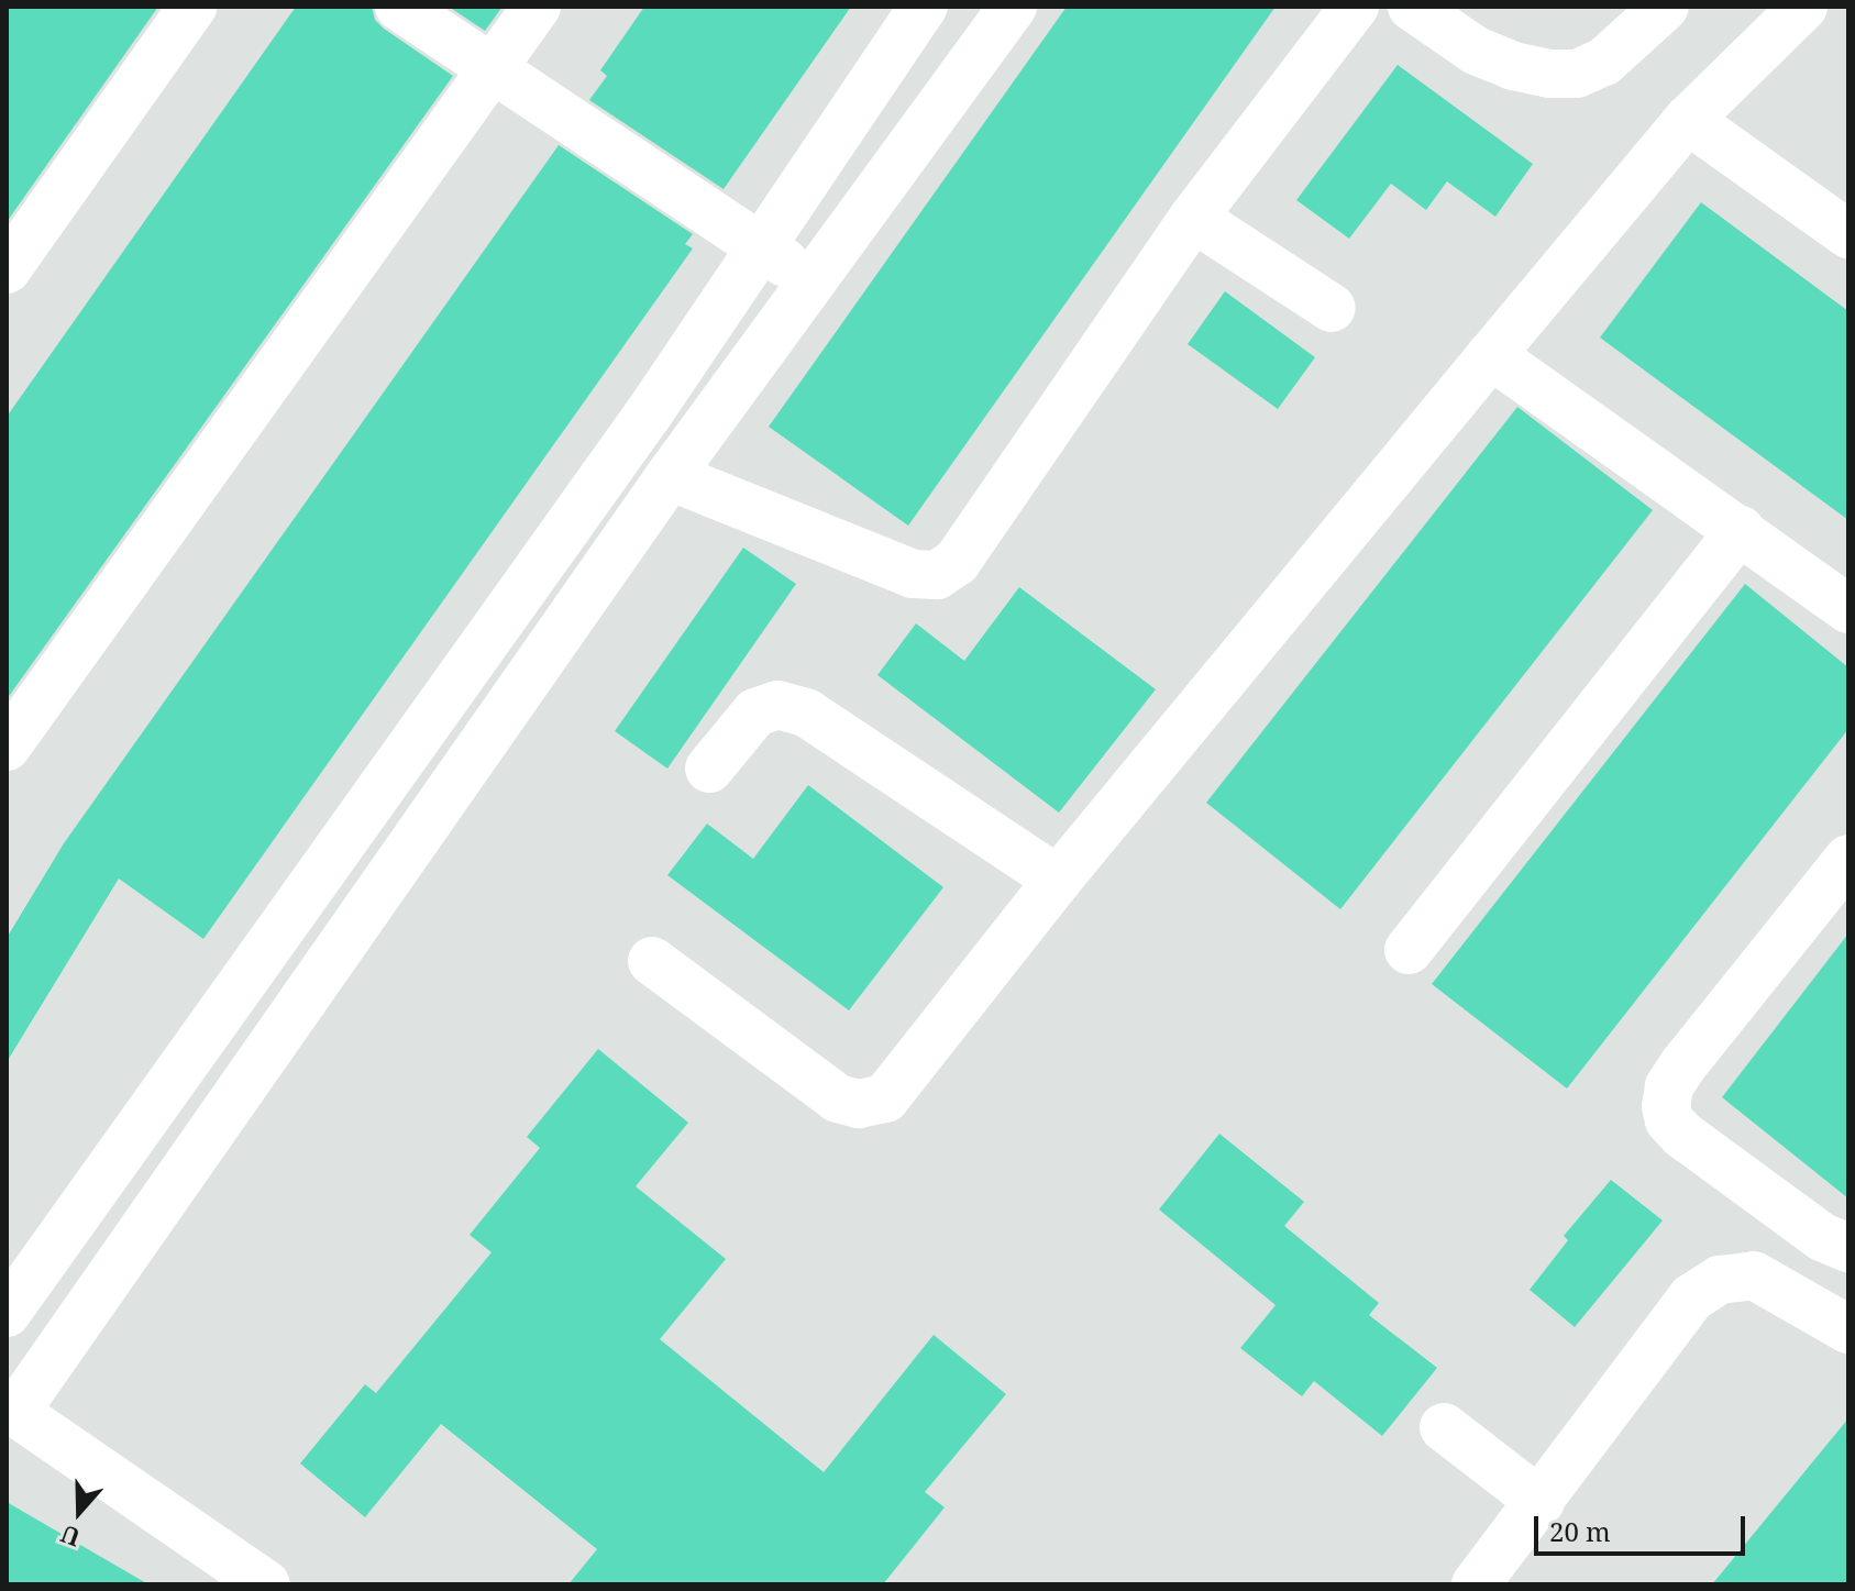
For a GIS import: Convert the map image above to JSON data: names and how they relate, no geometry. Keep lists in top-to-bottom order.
{
  "scale_bar": "20 m",
  "north": "bottom"
}
